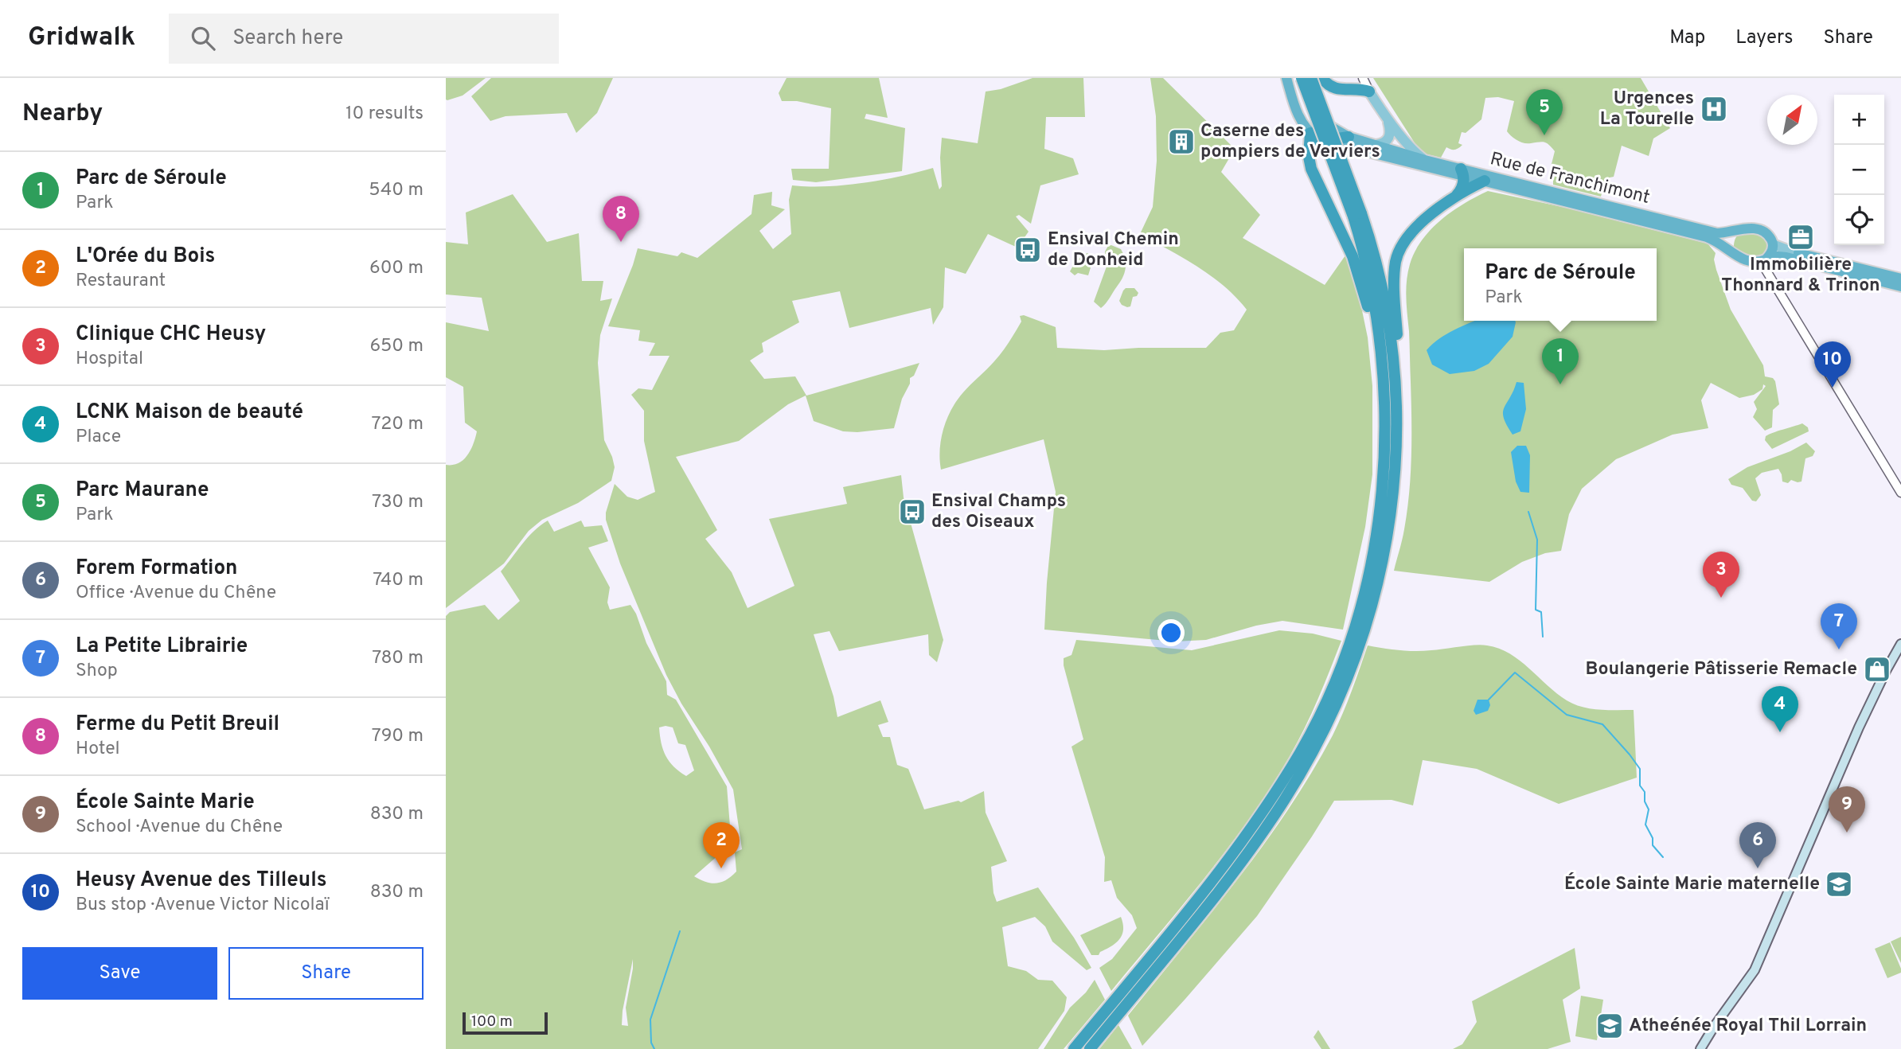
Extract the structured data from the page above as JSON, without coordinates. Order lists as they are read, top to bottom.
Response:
{
  "streets": {
    "highway": ["Rue de Franchimont"]
  },
  "places": {
    "hospital": ["Urgences La Tourelle"],
    "building": ["Caserne des pompiers de Verviers"],
    "office": ["Immobilière Thonnard & Trinon"],
    "bus stop": ["Ensival Chemin de Donheid", "Ensival Champs des Oiseaux"],
    "shop": ["Boulangerie Pâtisserie Remacle"],
    "school or university": ["École Sainte Marie maternelle", "Atheénée Royal Thil Lorrain"]
  },
  "scale_bar": "100 m",
  "north": "top right",
  "page": {
    "header": "Gridwalk",
    "search": "Search here",
    "nav": ["Map", "Layers", "Share"],
    "heading": ["Nearby", "10 results"],
    "pins": [
      "5",
      "8",
      "1",
      "10",
      "3",
      "7",
      "4",
      "9",
      "2",
      "6"
    ],
    "map_buttons": ["+", "−"],
    "list": [
      {
        "mark": "1",
        "name": "Parc de Séroule",
        "note": "Park",
        "value": "540 m"
      },
      {
        "mark": "2",
        "name": "L'Orée du Bois",
        "note": "Restaurant",
        "value": "600 m"
      },
      {
        "mark": "3",
        "name": "Clinique CHC Heusy",
        "note": "Hospital",
        "value": "650 m"
      },
      {
        "mark": "4",
        "name": "LCNK Maison de beauté",
        "note": "Place",
        "value": "720 m"
      },
      {
        "mark": "5",
        "name": "Parc Maurane",
        "note": "Park",
        "value": "730 m"
      },
      {
        "mark": "6",
        "name": "Forem Formation",
        "note": "Office · Avenue du Chêne",
        "value": "740 m"
      },
      {
        "mark": "7",
        "name": "La Petite Librairie",
        "note": "Shop",
        "value": "780 m"
      },
      {
        "mark": "8",
        "name": "Ferme du Petit Breuil",
        "note": "Hotel",
        "value": "790 m"
      },
      {
        "mark": "9",
        "name": "École Sainte Marie",
        "note": "School · Avenue du Chêne",
        "value": "830 m"
      },
      {
        "mark": "10",
        "name": "Heusy Avenue des Tilleuls",
        "note": "Bus stop · Avenue Victor Nicolaï",
        "value": "830 m"
      }
    ],
    "popup": ["Parc de Séroule", "Park"],
    "buttons": ["Save", "Share"],
    "scale": "100 m"
  }
}
